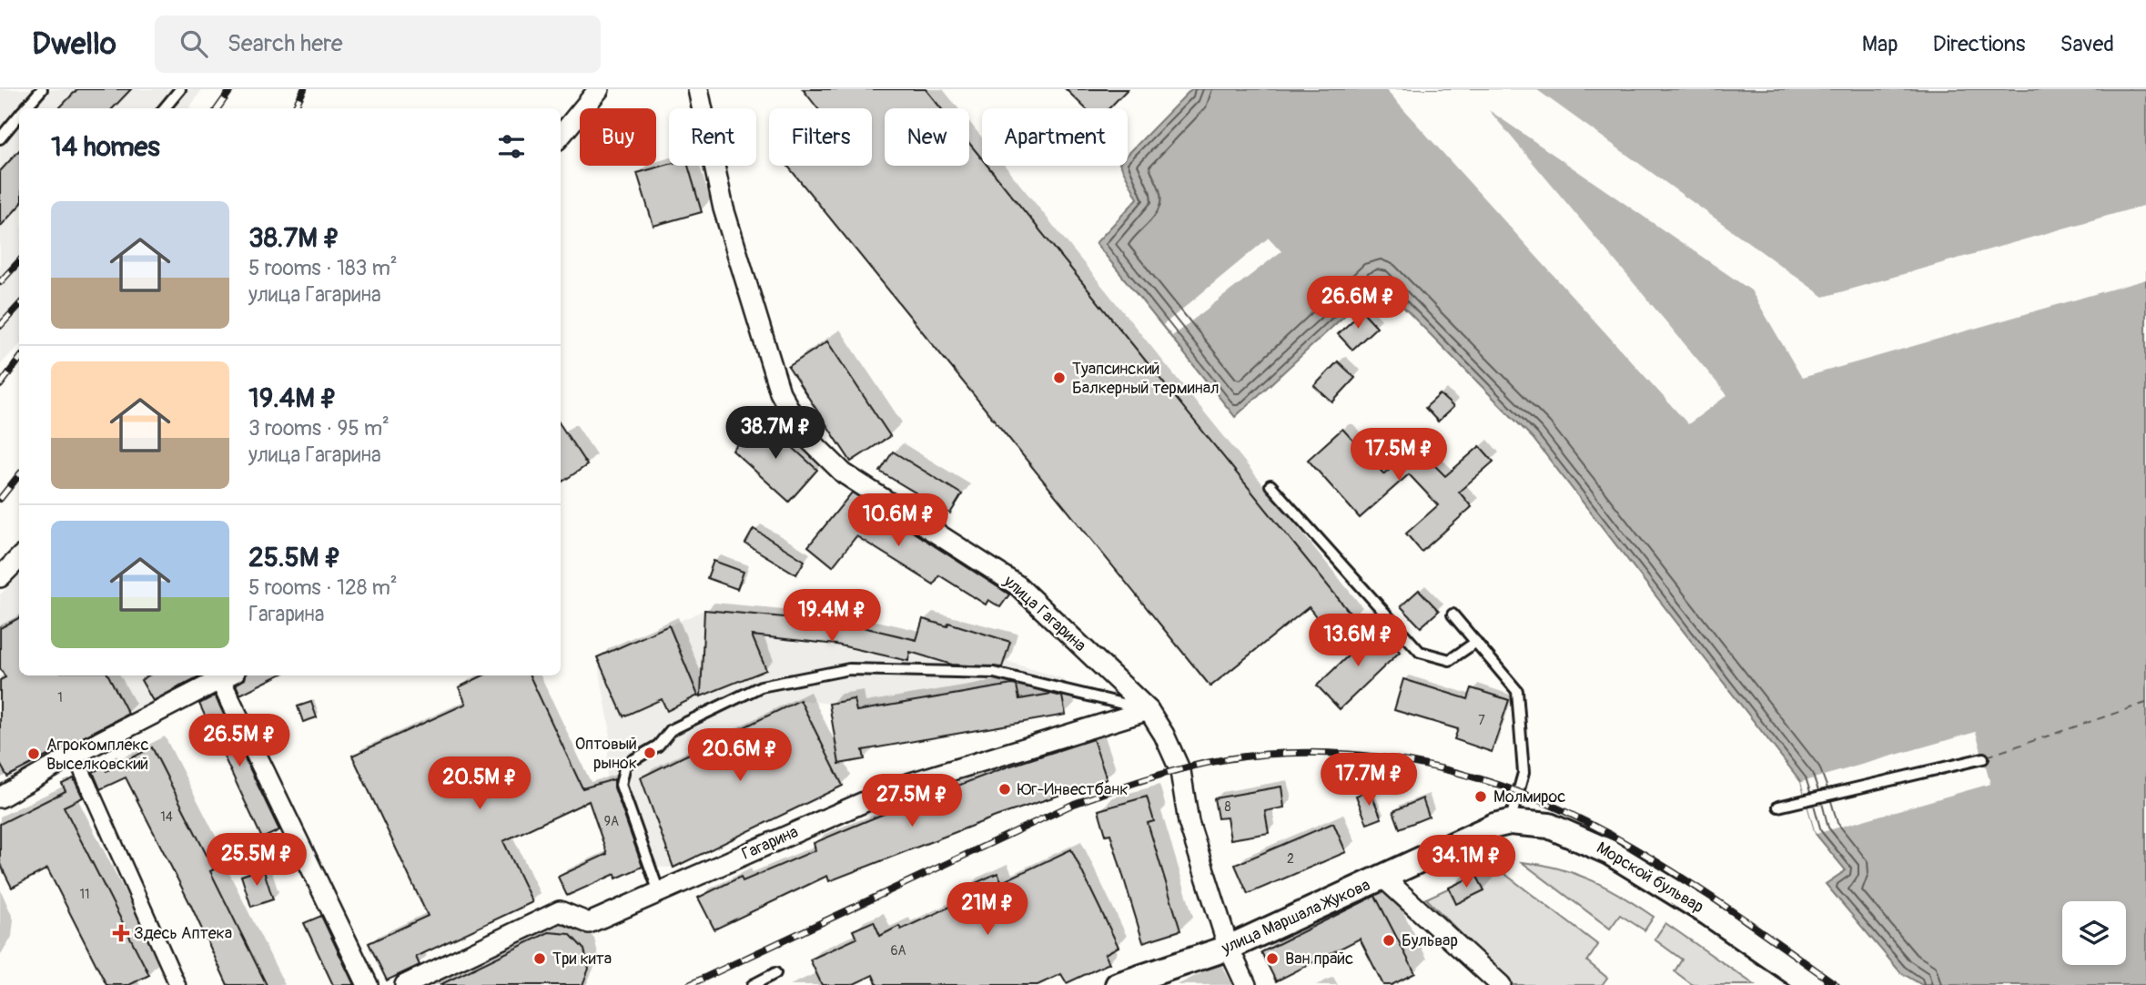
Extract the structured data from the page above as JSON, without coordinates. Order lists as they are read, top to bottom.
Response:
{
  "streets": {
    "street": [
      "улица Гагарина",
      "Гагарина",
      "Морской бульвар",
      "улица Маршала Жукова"
    ]
  },
  "crossings": [
    ["улица Гагарина", "Гагарина"],
    ["улица Гагарина", "улица Маршала Жукова"],
    ["Морской бульвар", "улица Маршала Жукова"]
  ],
  "places": {
    "other": [
      "Туапсинский Балкерный терминал",
      "Оптовый рынок",
      "Агрокомплекс Выселковский",
      "Юг-Инвестбанк",
      "Молмирос",
      "Бульвар",
      "Три кита",
      "Ван прайс"
    ],
    "health": ["Здесь Аптека"]
  },
  "house_numbers": [
    "1",
    "7",
    "8",
    "14",
    "9А",
    "2",
    "11",
    "6А"
  ],
  "page": {
    "header": "Dwello",
    "search": "Search here",
    "nav": ["Map", "Directions", "Saved"],
    "chip": [
      "Buy",
      "Rent",
      "Filters",
      "New",
      "Apartment"
    ],
    "heading": "14 homes",
    "list": [
      {
        "name": "38.7M ₽",
        "note": "5 rooms · 183 m² · улица Гагарина"
      },
      {
        "name": "19.4M ₽",
        "note": "3 rooms · 95 m² · улица Гагарина"
      },
      {
        "name": "25.5M ₽",
        "note": "5 rooms · 128 m² · Гагарина"
      }
    ],
    "price": [
      "26.6M ₽",
      "38.7M ₽",
      "17.5M ₽",
      "10.6M ₽",
      "19.4M ₽",
      "13.6M ₽",
      "26.5M ₽",
      "20.6M ₽",
      "17.7M ₽",
      "20.5M ₽",
      "27.5M ₽",
      "25.5M ₽",
      "34.1M ₽",
      "21M ₽"
    ]
  }
}
